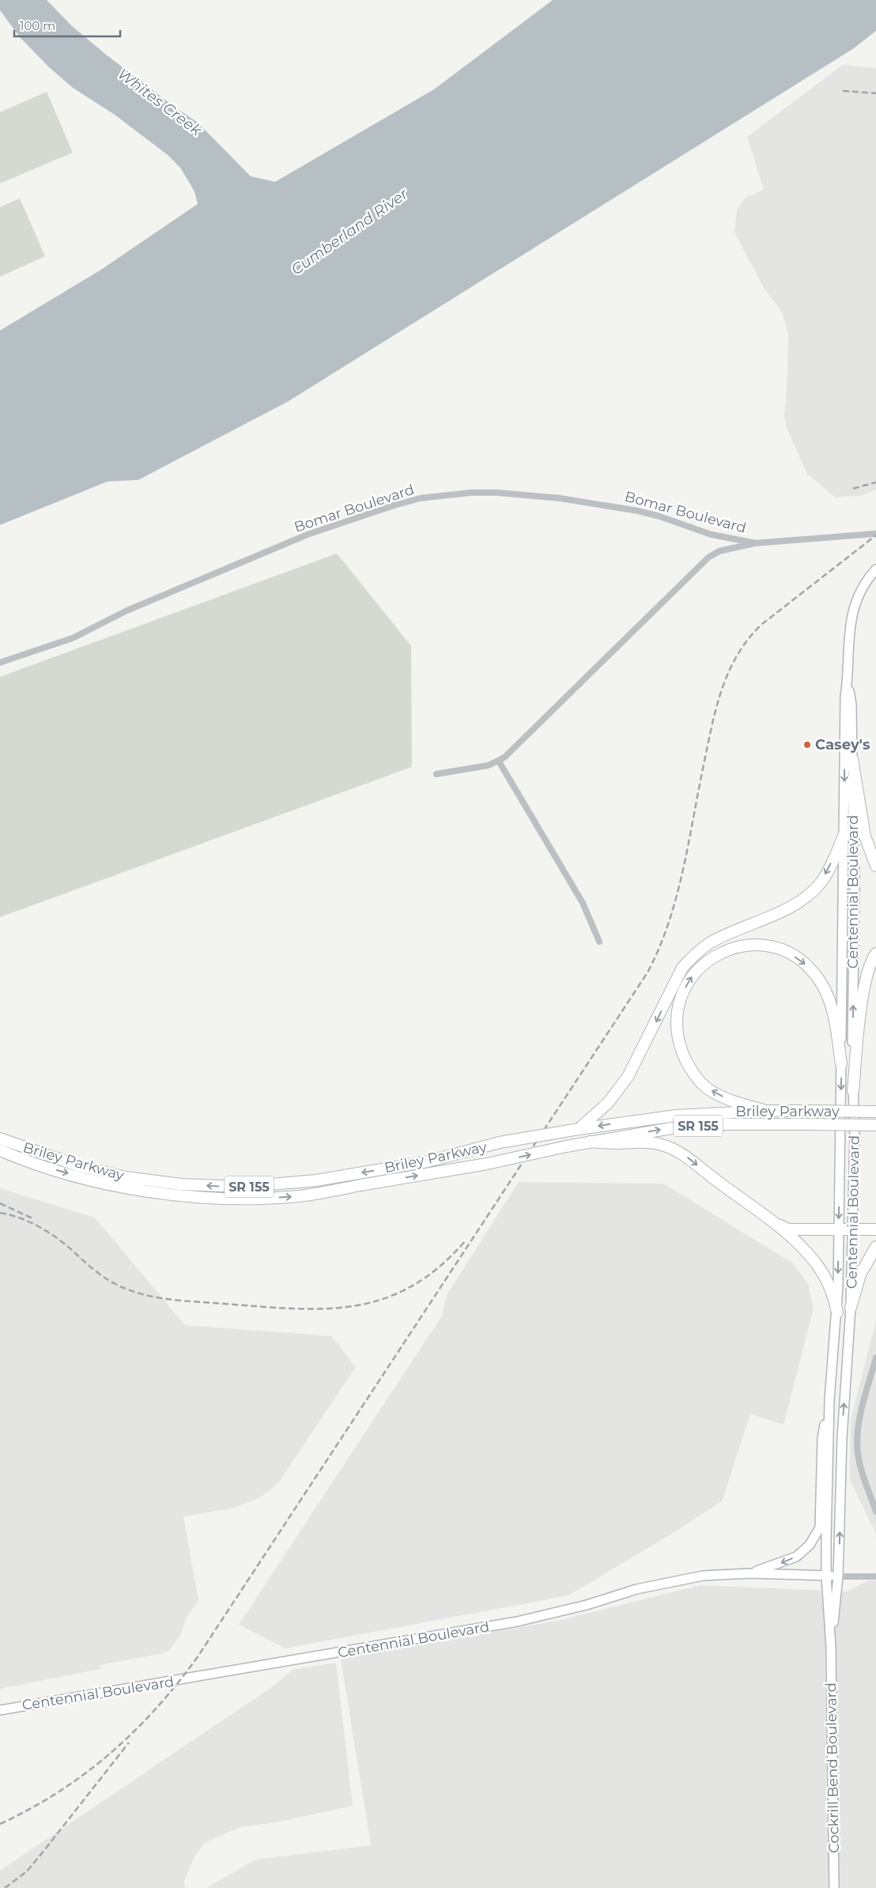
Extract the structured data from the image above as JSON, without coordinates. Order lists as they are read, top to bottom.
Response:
{
  "streets": {
    "highway": ["Briley Parkway", "SR 155"],
    "main road": ["Centennial Boulevard", "Cockrill Bend Boulevard"],
    "street": ["Bomar Boulevard"]
  },
  "crossings": [
    ["Centennial Boulevard", "Cockrill Bend Boulevard"]
  ],
  "water": ["Whites Creek", "Cumberland River"],
  "places": ["Casey's"],
  "scale_bar": "100 m"
}
